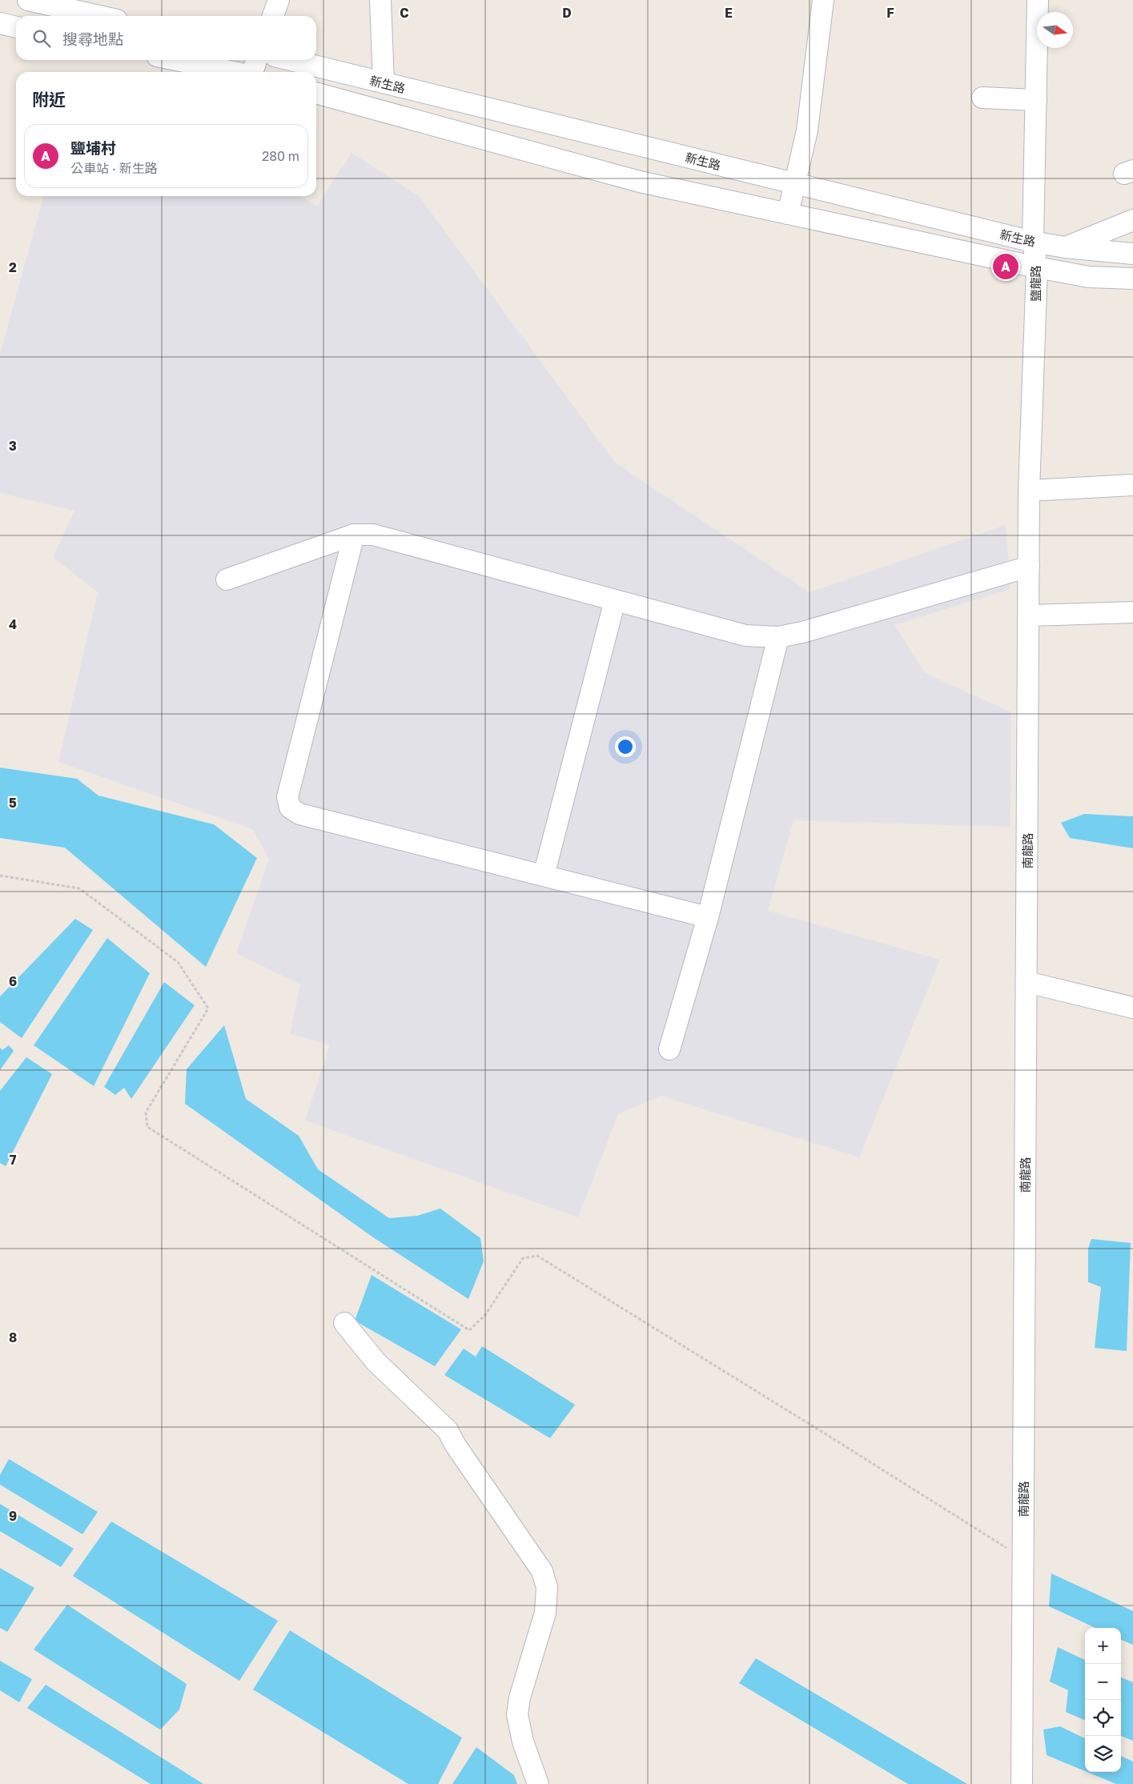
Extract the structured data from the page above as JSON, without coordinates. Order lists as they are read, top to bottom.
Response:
{
  "streets": {
    "street": ["新生路", "鹽龍路", "南龍路"]
  },
  "crossings": [
    ["新生路", "鹽龍路"],
    ["鹽龍路", "南龍路"]
  ],
  "north": "right",
  "page": {
    "search": "搜尋地點",
    "heading": "附近",
    "list": [
      {
        "mark": "A",
        "name": "鹽埔村",
        "note": "公車站 · 新生路",
        "value": "280 m"
      }
    ],
    "pins": "A",
    "map_buttons": ["+", "−"]
  },
  "grid": {
    "columns": [
      "C",
      "D",
      "E",
      "F"
    ],
    "rows": [
      "2",
      "3",
      "4",
      "5",
      "6",
      "7",
      "8",
      "9"
    ]
  }
}
